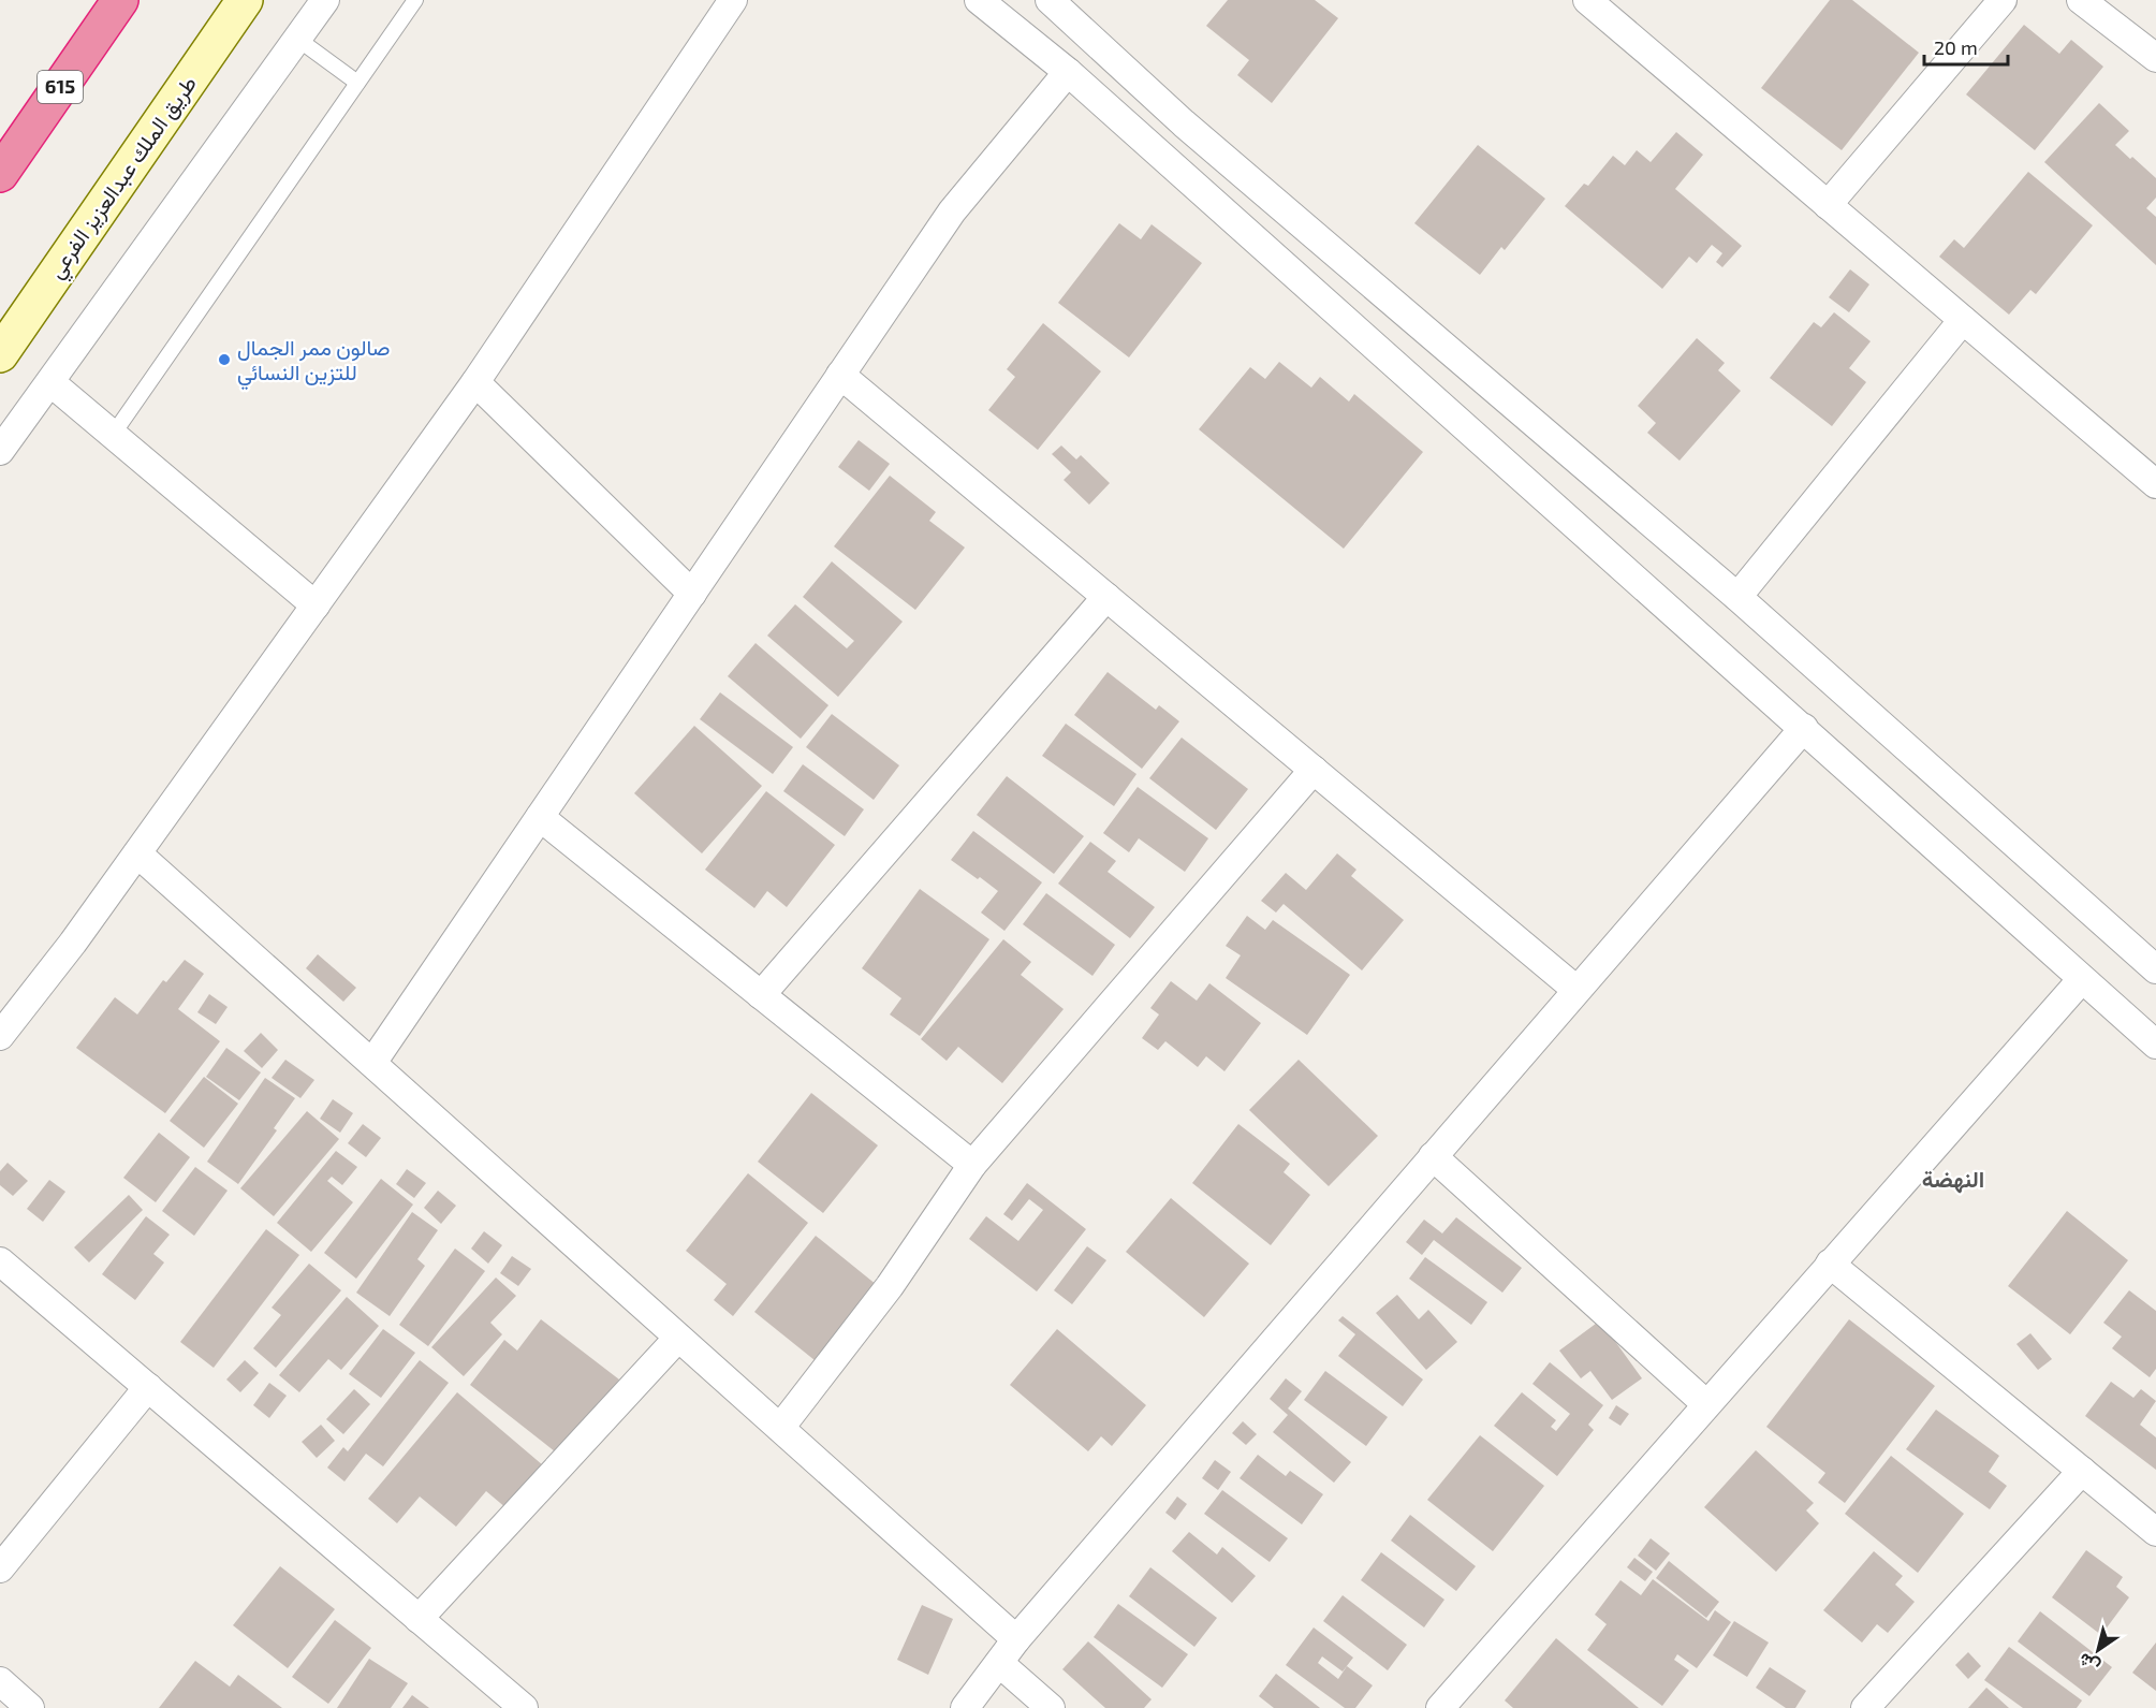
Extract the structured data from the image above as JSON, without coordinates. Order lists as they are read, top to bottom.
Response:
{
  "streets": {
    "highway": ["615"],
    "main road": ["طريق الملك عبدالعزيز الفرعي"]
  },
  "districts": ["النهضة"],
  "places": ["صالون ممر الجمال للتزين النسائي"],
  "scale_bar": "20 m",
  "north": "bottom left"
}
